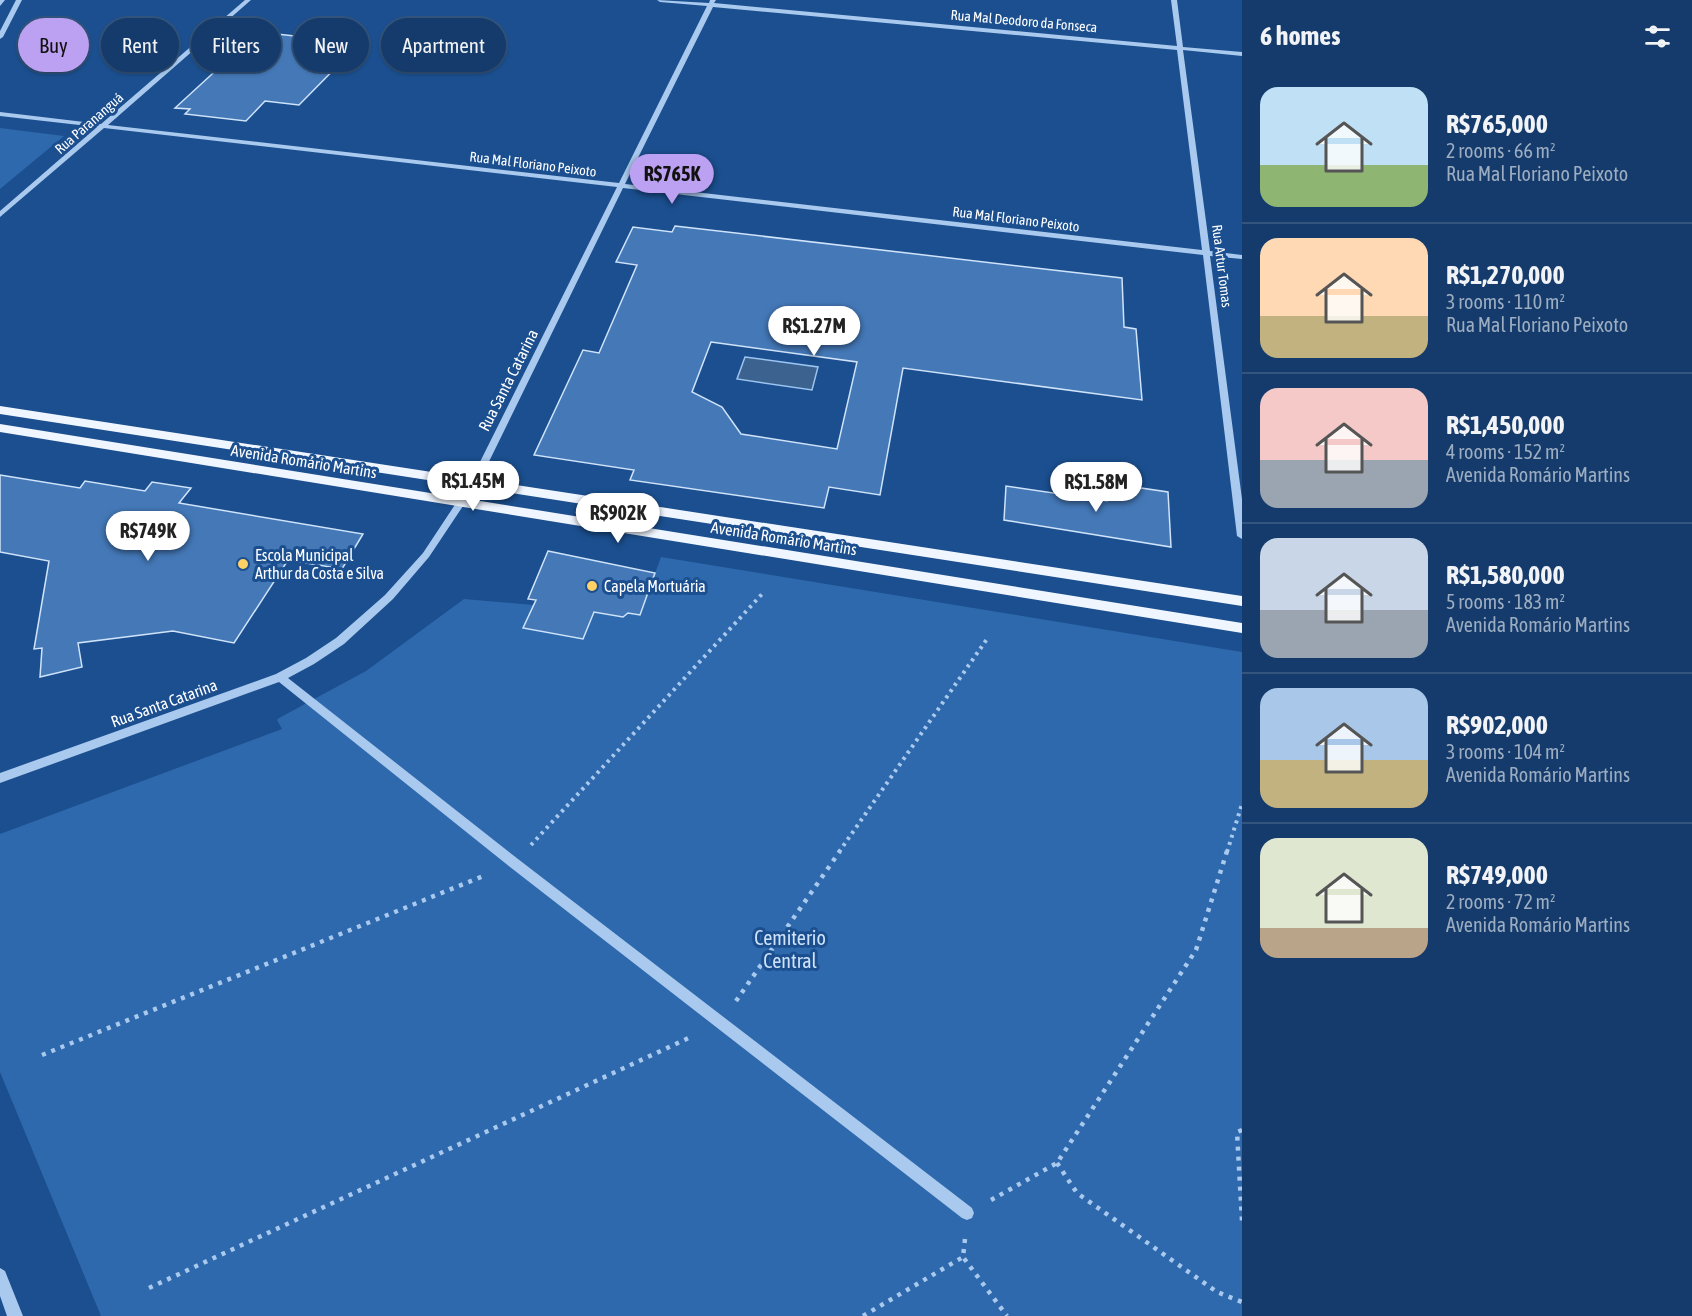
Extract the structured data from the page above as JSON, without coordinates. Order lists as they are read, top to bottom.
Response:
{
  "streets": {
    "main road": ["Avenida Romário Martins"],
    "street": [
      "Rua Mal Deodoro da Fonseca",
      "Rua Parananguá",
      "Rua Mal Floriano Peixoto",
      "Rua Artur Tomas",
      "Rua Santa Catarina"
    ]
  },
  "crossings": [
    ["Rua Mal Deodoro da Fonseca", "Rua Artur Tomas"],
    ["Rua Mal Deodoro da Fonseca", "Rua Santa Catarina"],
    ["Rua Parananguá", "Rua Mal Floriano Peixoto"],
    ["Rua Mal Floriano Peixoto", "Rua Artur Tomas"],
    ["Rua Mal Floriano Peixoto", "Rua Santa Catarina"],
    ["Rua Santa Catarina", "Avenida Romário Martins"]
  ],
  "parks": ["Cemiterio Central"],
  "places": ["Escola Municipal Arthur da Costa e Silva", "Capela Mortuária"],
  "page": {
    "heading": "6 homes",
    "chip": [
      "Buy",
      "Rent",
      "Filters",
      "New",
      "Apartment"
    ],
    "list": [
      {
        "name": "R$765,000",
        "note": "2 rooms · 66 m² · Rua Mal Floriano Peixoto"
      },
      {
        "name": "R$1,270,000",
        "note": "3 rooms · 110 m² · Rua Mal Floriano Peixoto"
      },
      {
        "name": "R$1,450,000",
        "note": "4 rooms · 152 m² · Avenida Romário Martins"
      },
      {
        "name": "R$1,580,000",
        "note": "5 rooms · 183 m² · Avenida Romário Martins"
      },
      {
        "name": "R$902,000",
        "note": "3 rooms · 104 m² · Avenida Romário Martins"
      },
      {
        "name": "R$749,000",
        "note": "2 rooms · 72 m² · Avenida Romário Martins"
      }
    ],
    "price": [
      "R$765K",
      "R$1.27M",
      "R$1.45M",
      "R$1.58M",
      "R$902K",
      "R$749K"
    ]
  }
}
